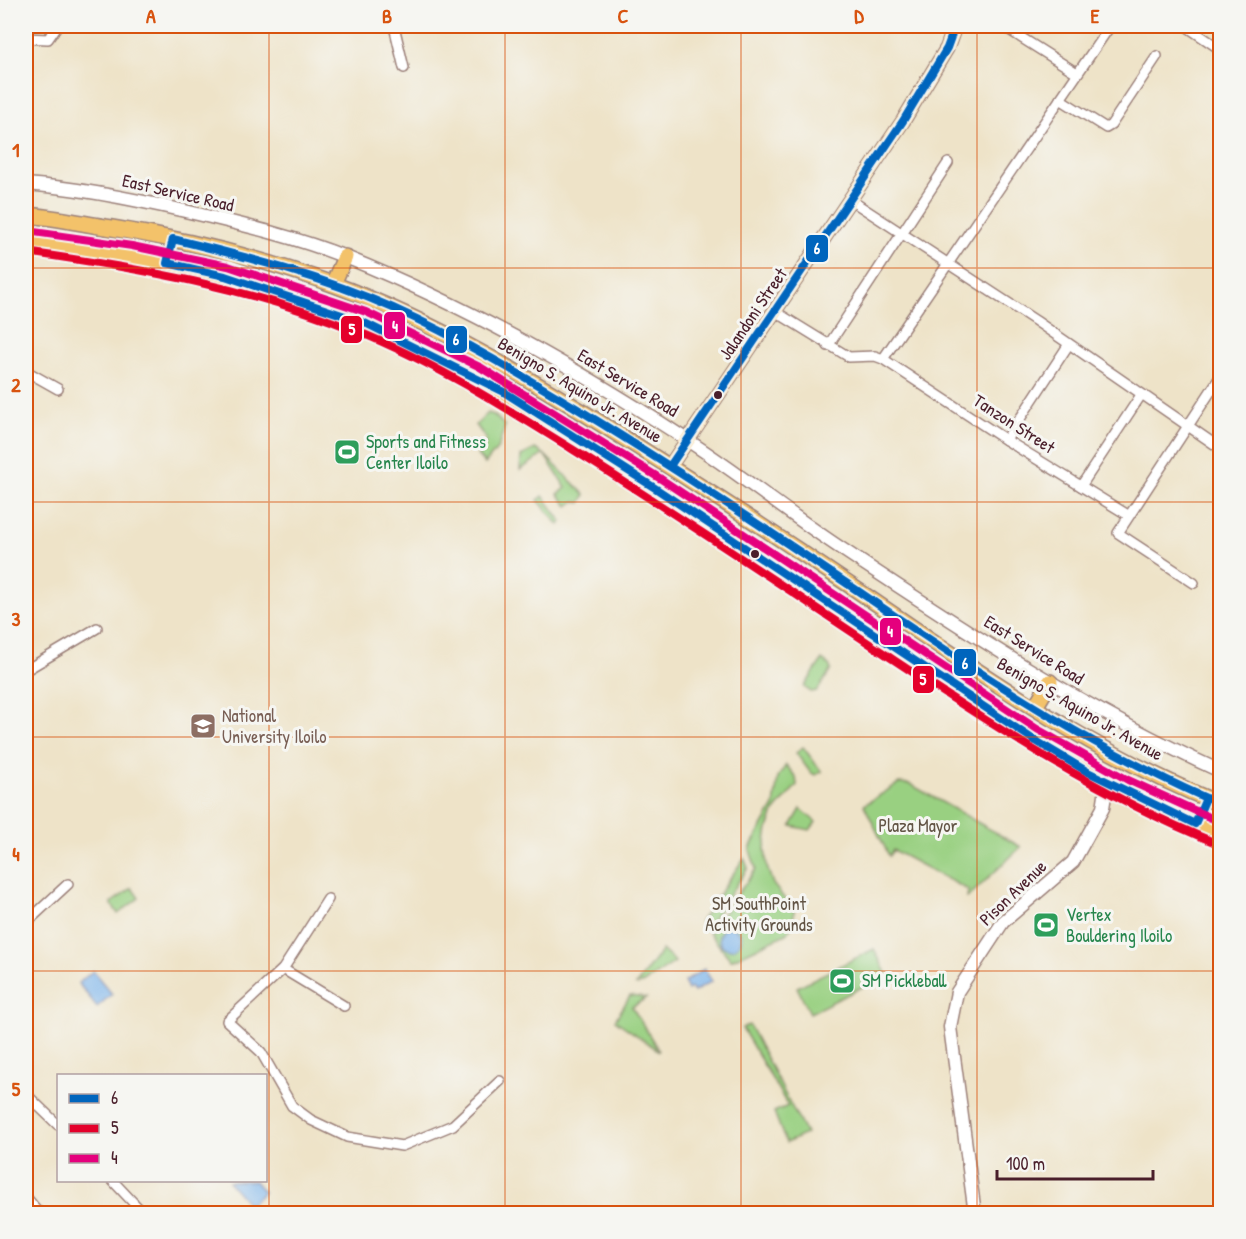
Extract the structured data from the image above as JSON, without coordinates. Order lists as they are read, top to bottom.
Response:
{
  "streets": {
    "highway": ["Benigno S. Aquino Jr. Avenue"],
    "main road": ["Jalandoni Street"],
    "street": ["East Service Road", "Tanzon Street", "Pison Avenue"]
  },
  "crossings": [
    ["East Service Road", "Jalandoni Street"],
    ["Jalandoni Street", "Benigno S. Aquino Jr. Avenue"]
  ],
  "parks": ["Plaza Mayor", "SM SouthPoint Activity Grounds"],
  "places": {
    "sports": ["Sports and Fitness Center Iloilo", "Vertex Bouldering Iloilo", "SM Pickleball"],
    "school or university": ["National University Iloilo"]
  },
  "lines": ["transit line 6", "transit line 4", "transit line 5"],
  "legend": ["6", "5", "4"],
  "scale_bar": "100 m",
  "grid": {
    "columns": [
      "A",
      "B",
      "C",
      "D",
      "E"
    ],
    "rows": [
      "1",
      "2",
      "3",
      "4",
      "5"
    ]
  }
}
